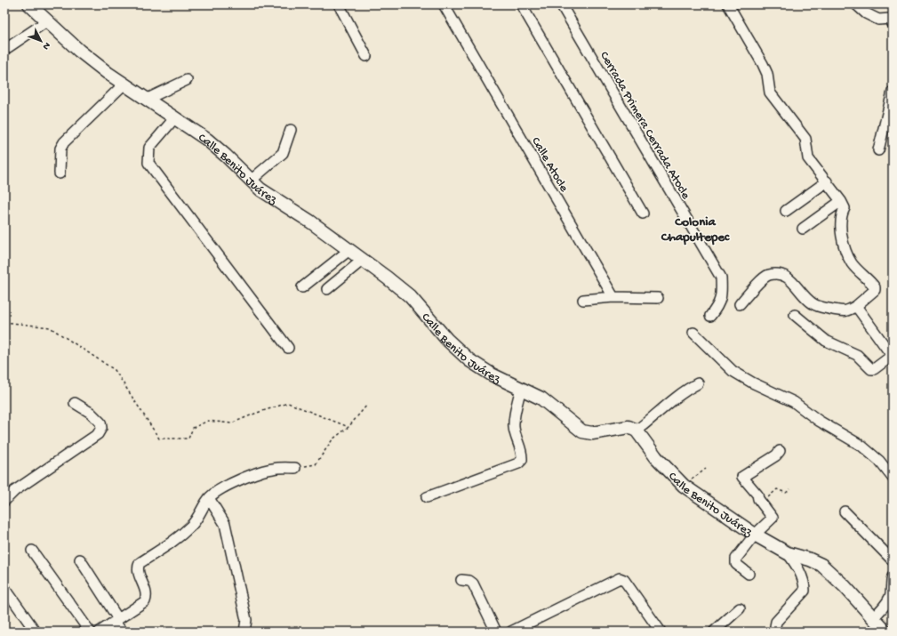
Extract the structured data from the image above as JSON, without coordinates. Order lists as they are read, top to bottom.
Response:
{
  "streets": {
    "street": ["Cerrada Primera Cerrada Atocle", "Calle Atocle", "Calle Benito Juárez"]
  },
  "districts": ["Colonia Chapultepec"],
  "north": "bottom right"
}
